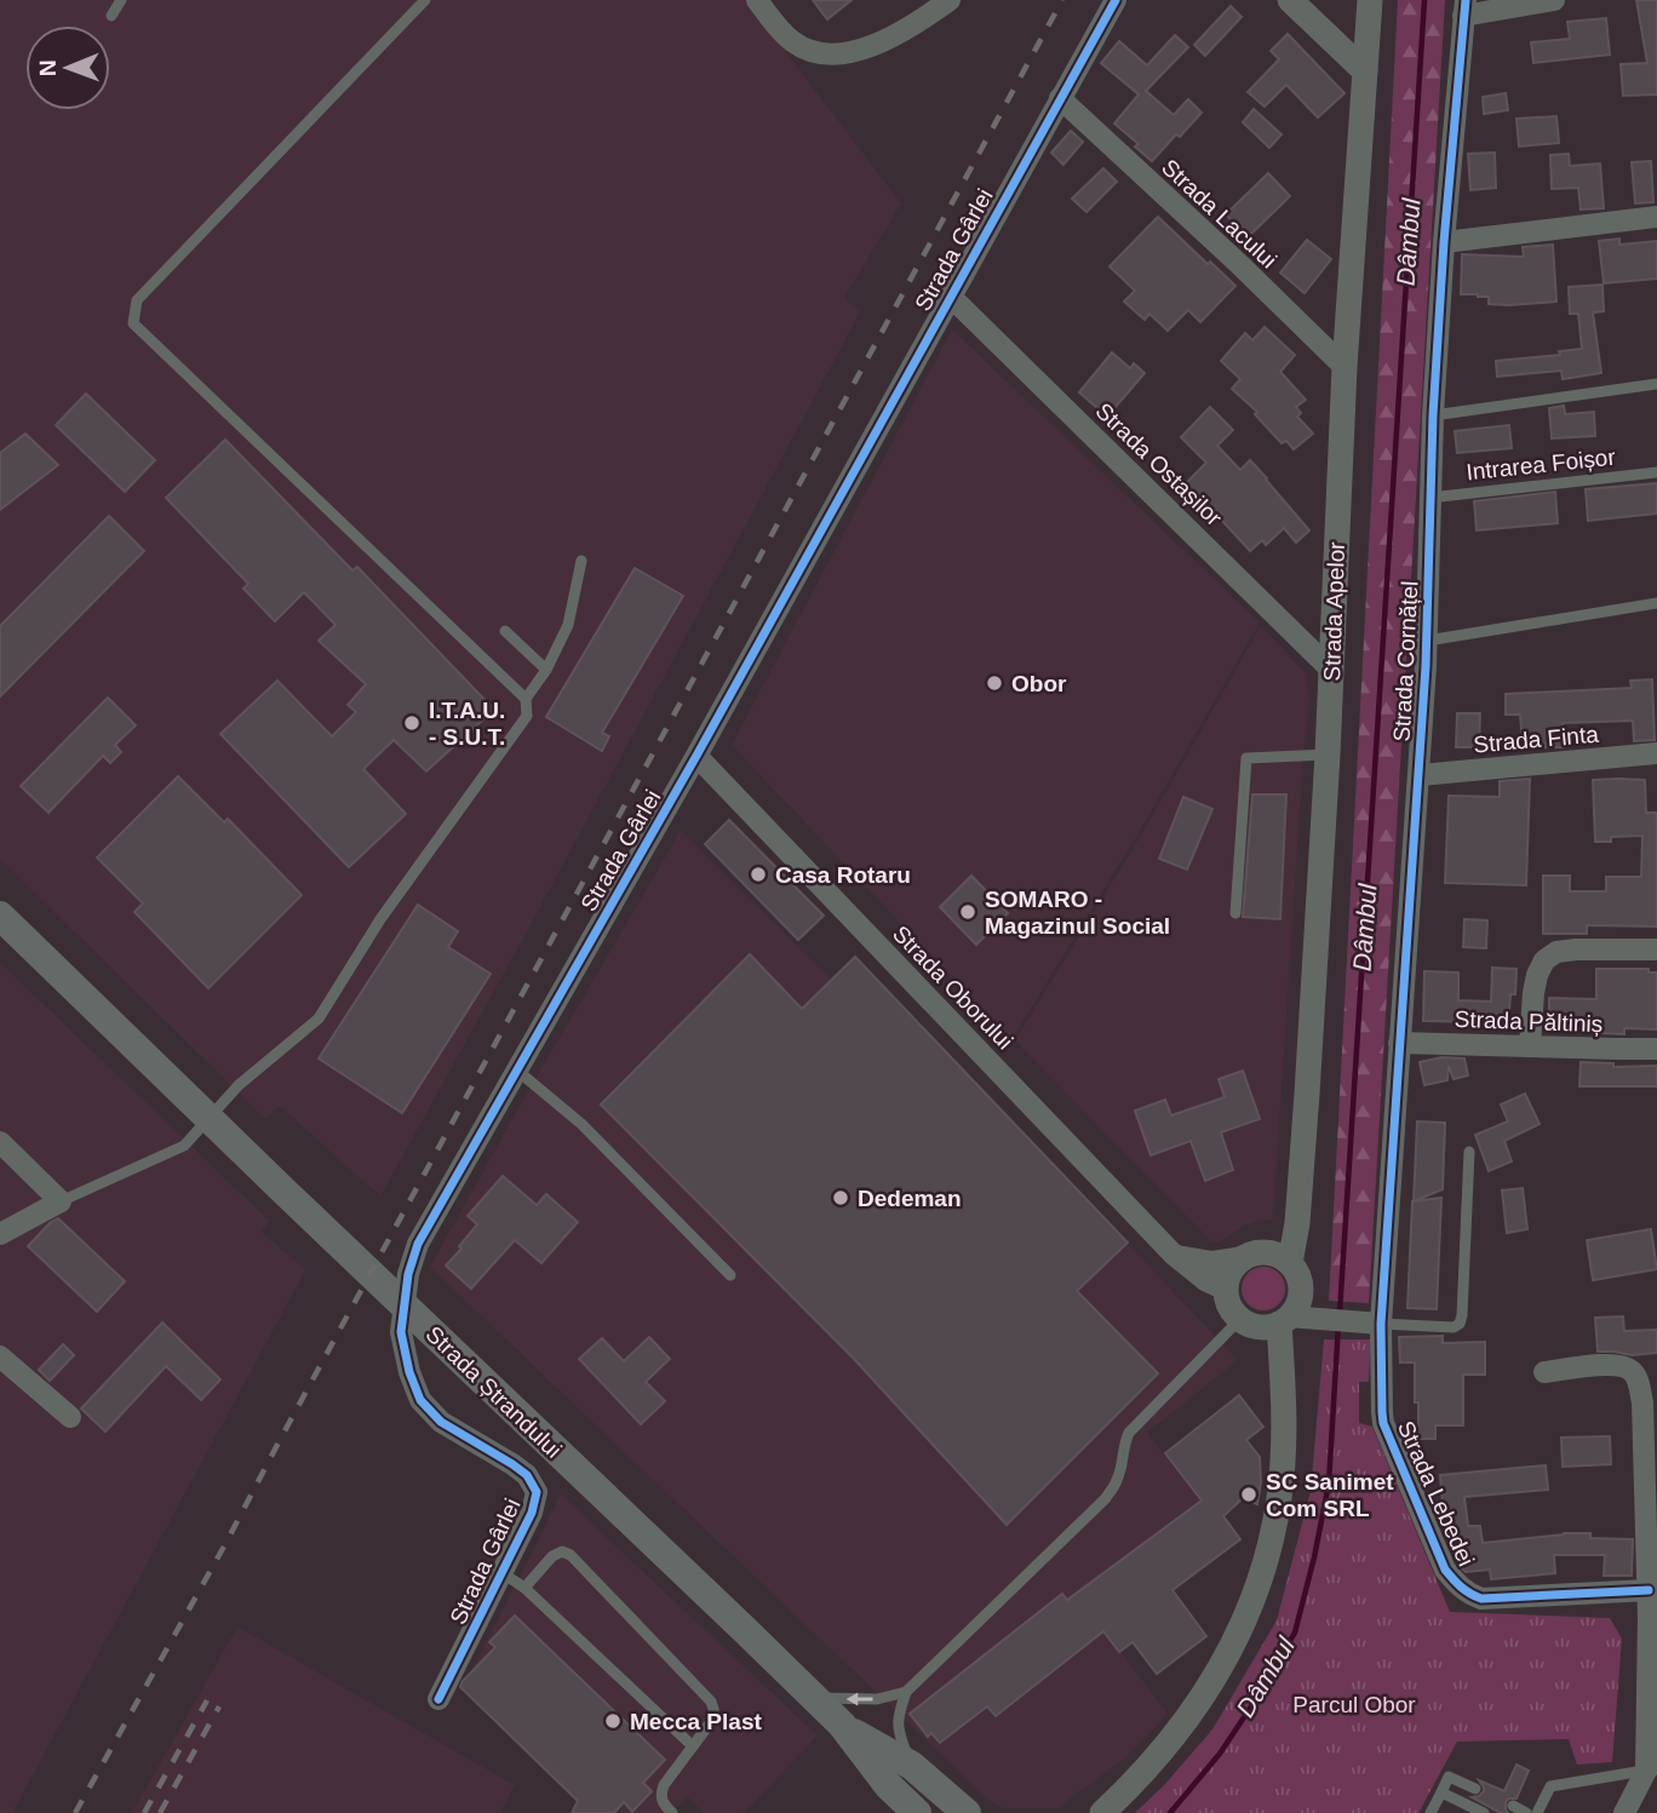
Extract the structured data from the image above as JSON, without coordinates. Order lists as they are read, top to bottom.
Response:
{
  "streets": {
    "main road": ["Strada Ștrandului"],
    "street": [
      "Strada Lacului",
      "Strada Gârlei",
      "Strada Ostașilor",
      "Strada Apelor",
      "Strada Cornățel",
      "Strada Finta",
      "Strada Oborului",
      "Strada Păltiniș",
      "Strada Lebedei"
    ],
    "lane": ["Intrarea Foișor"]
  },
  "crossings": [
    ["Strada Lacului", "Strada Gârlei"],
    ["Strada Lacului", "Strada Apelor"],
    ["Strada Gârlei", "Strada Ostașilor"],
    ["Strada Gârlei", "Strada Oborului"],
    ["Strada Ostașilor", "Strada Apelor"],
    ["Intrarea Foișor", "Strada Cornățel"],
    ["Strada Apelor", "Strada Oborului"],
    ["Strada Cornățel", "Strada Finta"],
    ["Strada Cornățel", "Strada Păltiniș"],
    ["Strada Cornățel", "Strada Lebedei"]
  ],
  "water": ["Dâmbul"],
  "parks": ["Parcul Obor"],
  "places": [
    "Obor",
    "I.T.A.U. - S.U.T.",
    "Casa Rotaru",
    "SOMARO - Magazinul Social",
    "Dedeman",
    "SC Sanimet Com SRL",
    "Mecca Plast"
  ],
  "north": "left"
}
